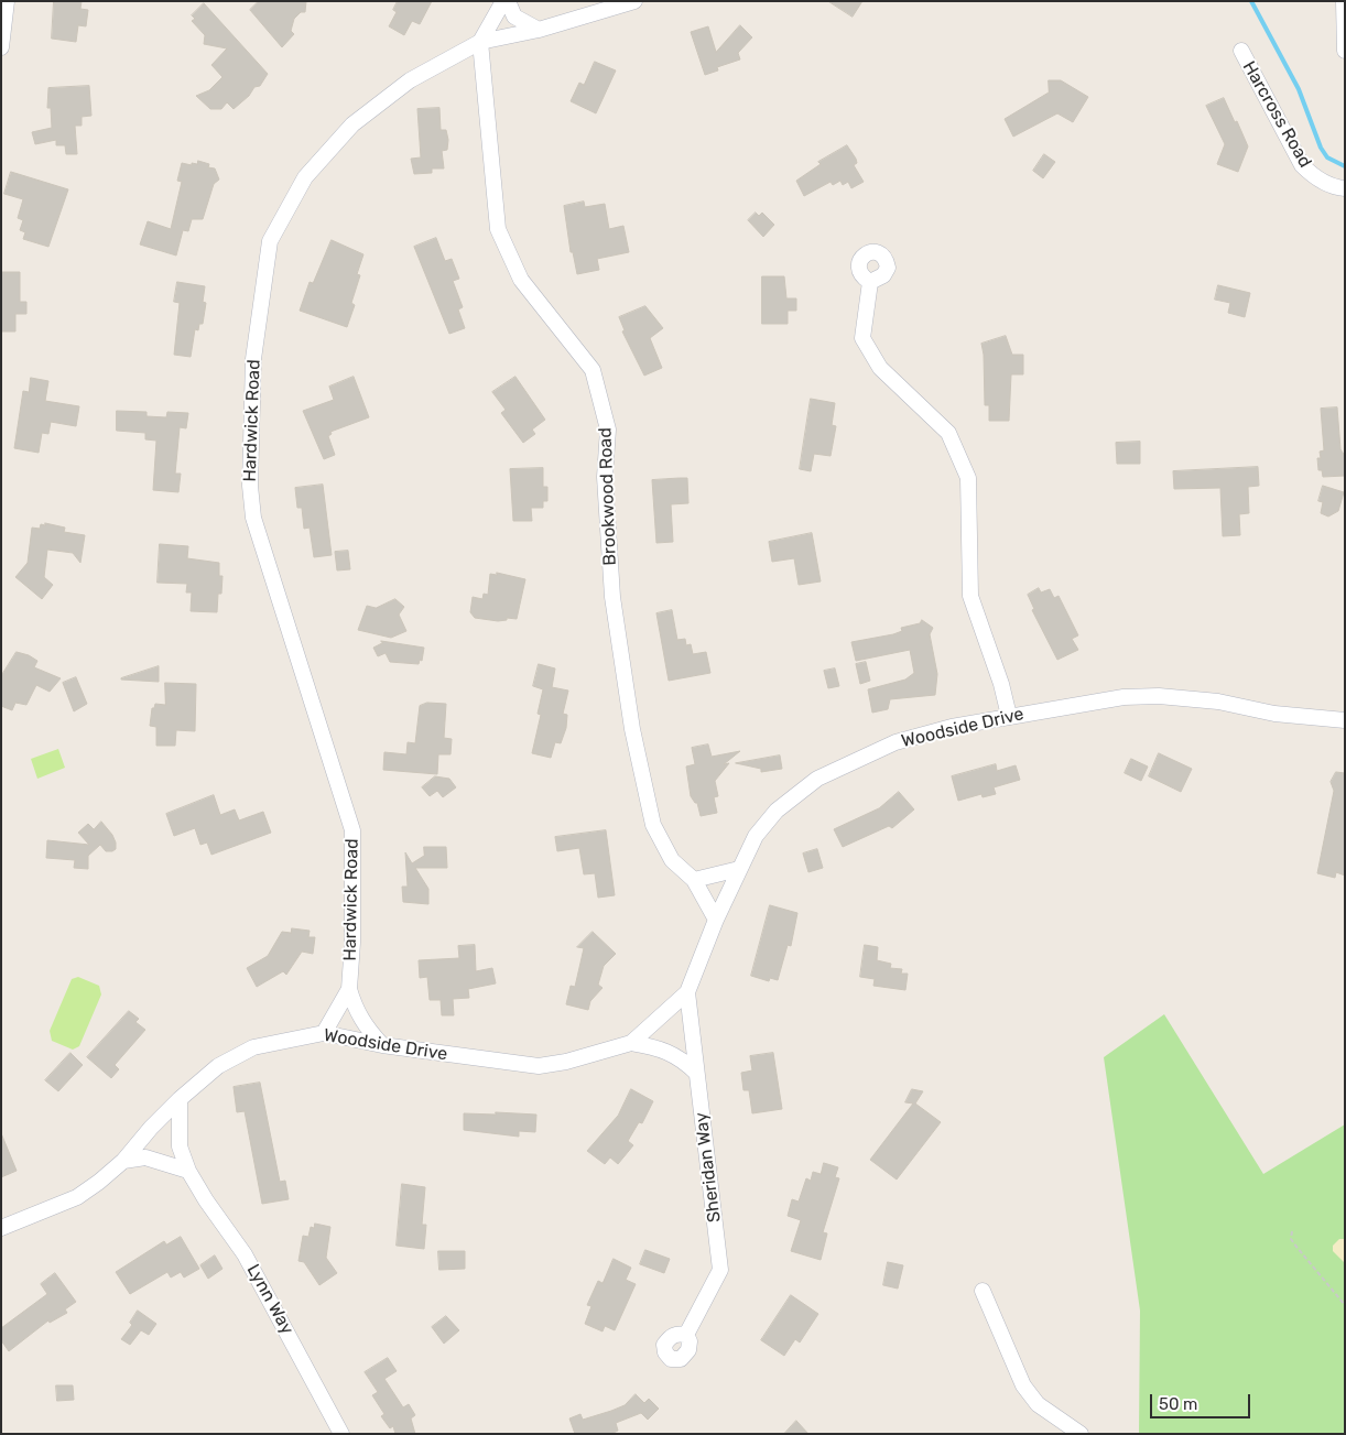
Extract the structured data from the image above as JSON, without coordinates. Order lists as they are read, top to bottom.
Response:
{
  "streets": {
    "street": [
      "Harcross Road",
      "Hardwick Road",
      "Brookwood Road",
      "Woodside Drive",
      "Sheridan Way",
      "Lynn Way"
    ]
  },
  "crossings": [
    ["Hardwick Road", "Brookwood Road"],
    ["Hardwick Road", "Woodside Drive"],
    ["Brookwood Road", "Woodside Drive"],
    ["Woodside Drive", "Sheridan Way"],
    ["Woodside Drive", "Lynn Way"]
  ],
  "scale_bar": "50 m"
}
